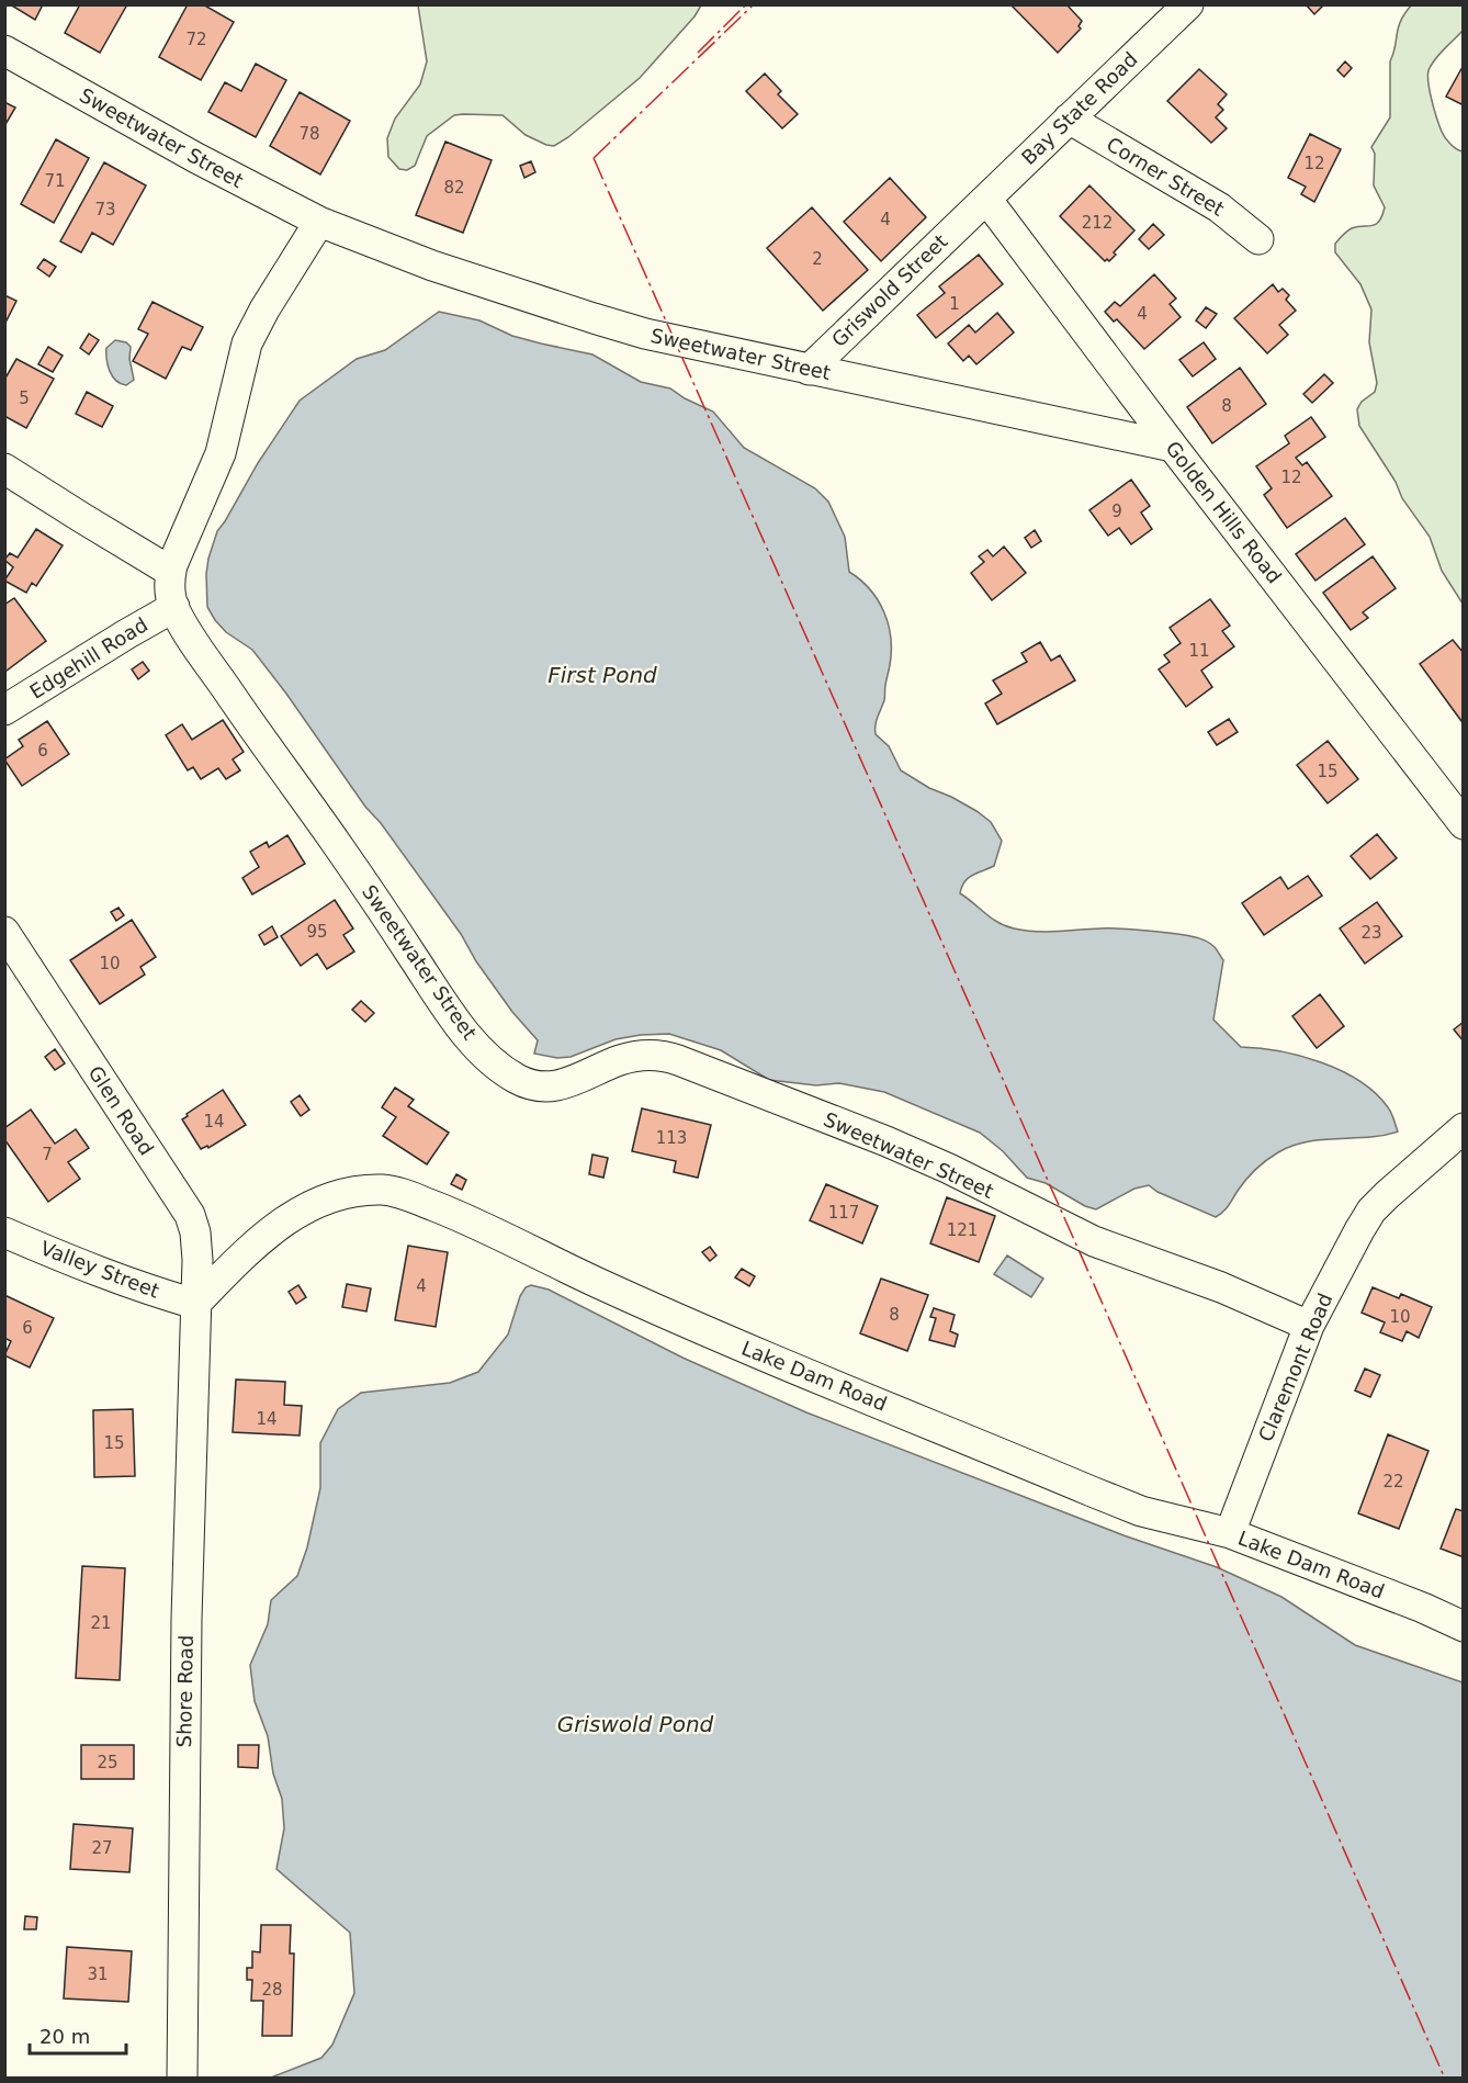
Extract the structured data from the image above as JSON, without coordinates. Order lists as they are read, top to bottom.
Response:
{
  "streets": {
    "street": [
      "Bay State Road",
      "Sweetwater Street",
      "Corner Street",
      "Griswold Street",
      "Golden Hills Road",
      "Edgehill Road",
      "Glen Road",
      "Valley Street",
      "Claremont Road",
      "Lake Dam Road",
      "Shore Road"
    ]
  },
  "crossings": [
    ["Bay State Road", "Corner Street"],
    ["Bay State Road", "Griswold Street"],
    ["Bay State Road", "Golden Hills Road"],
    ["Sweetwater Street", "Griswold Street"],
    ["Sweetwater Street", "Golden Hills Road"],
    ["Sweetwater Street", "Edgehill Road"],
    ["Sweetwater Street", "Claremont Road"],
    ["Griswold Street", "Golden Hills Road"],
    ["Glen Road", "Valley Street"],
    ["Glen Road", "Lake Dam Road"],
    ["Glen Road", "Shore Road"],
    ["Valley Street", "Lake Dam Road"],
    ["Valley Street", "Shore Road"],
    ["Claremont Road", "Lake Dam Road"],
    ["Lake Dam Road", "Shore Road"]
  ],
  "water": ["First Pond", "Griswold Pond"],
  "house_numbers": [
    "72",
    "78",
    "12",
    "71",
    "82",
    "73",
    "4",
    "212",
    "2",
    "1",
    "4",
    "5",
    "8",
    "12",
    "9",
    "11",
    "6",
    "15",
    "95",
    "23",
    "10",
    "14",
    "113",
    "7",
    "117",
    "121",
    "4",
    "8",
    "10",
    "6",
    "14",
    "15",
    "22",
    "21",
    "25",
    "27",
    "31",
    "28"
  ],
  "scale_bar": "20 m"
}
